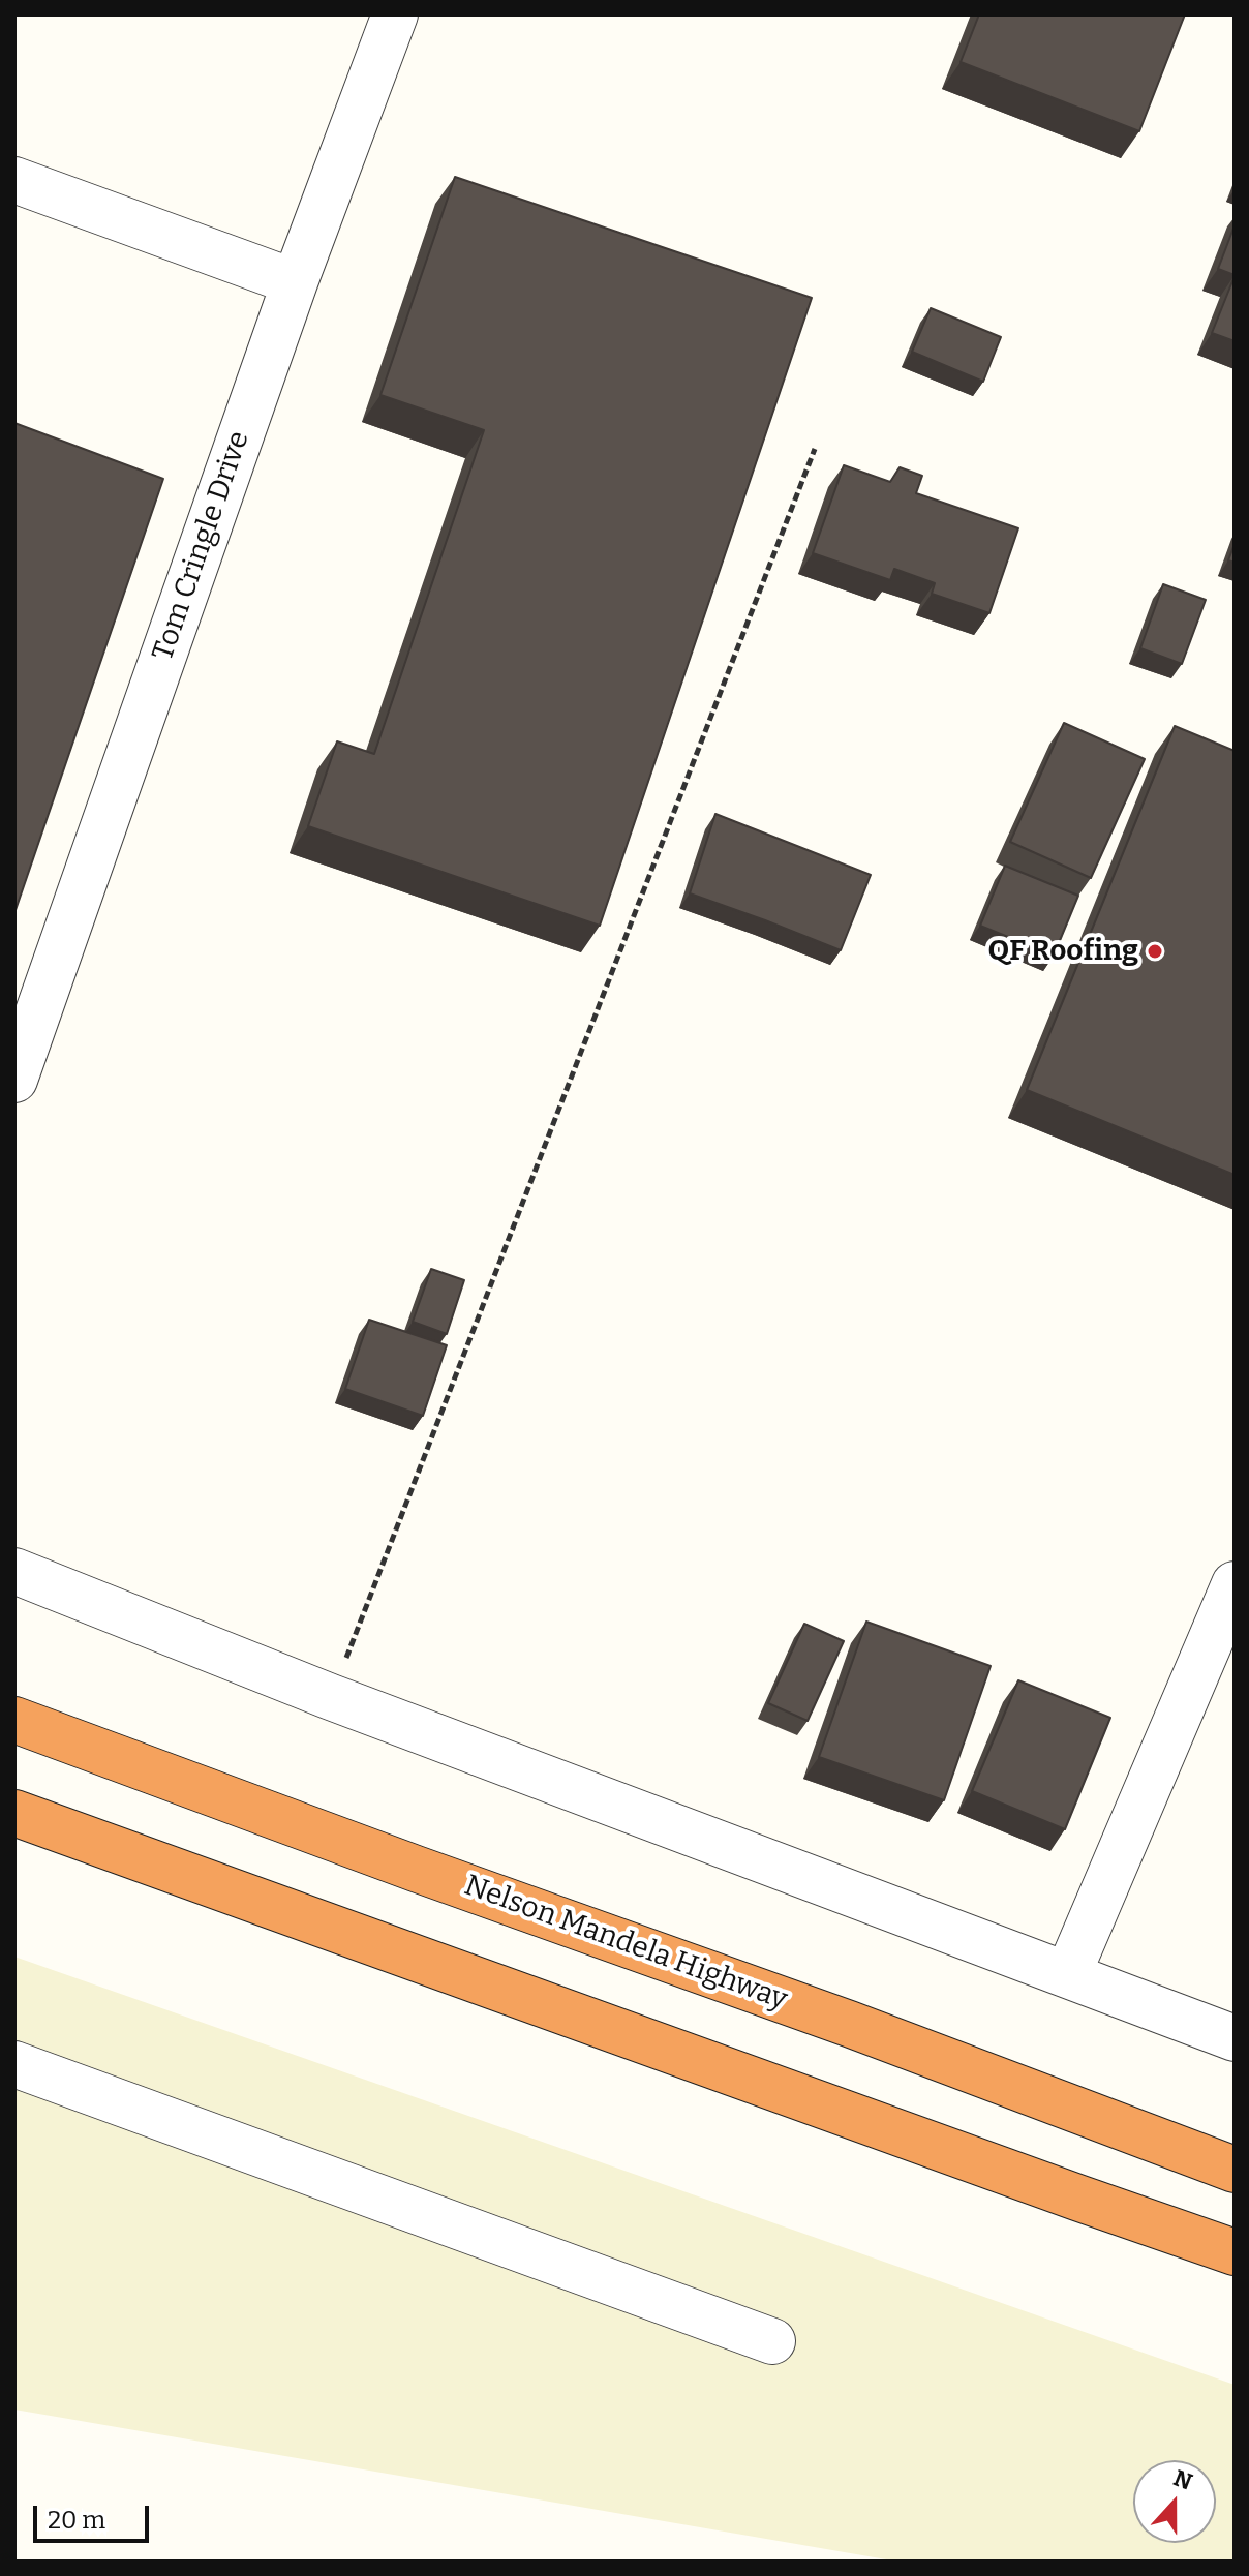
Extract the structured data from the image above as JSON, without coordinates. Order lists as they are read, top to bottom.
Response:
{
  "streets": {
    "highway": ["Nelson Mandela Highway"],
    "street": ["Tom Cringle Drive"]
  },
  "places": ["QF Roofing"],
  "scale_bar": "20 m",
  "north": "top"
}
